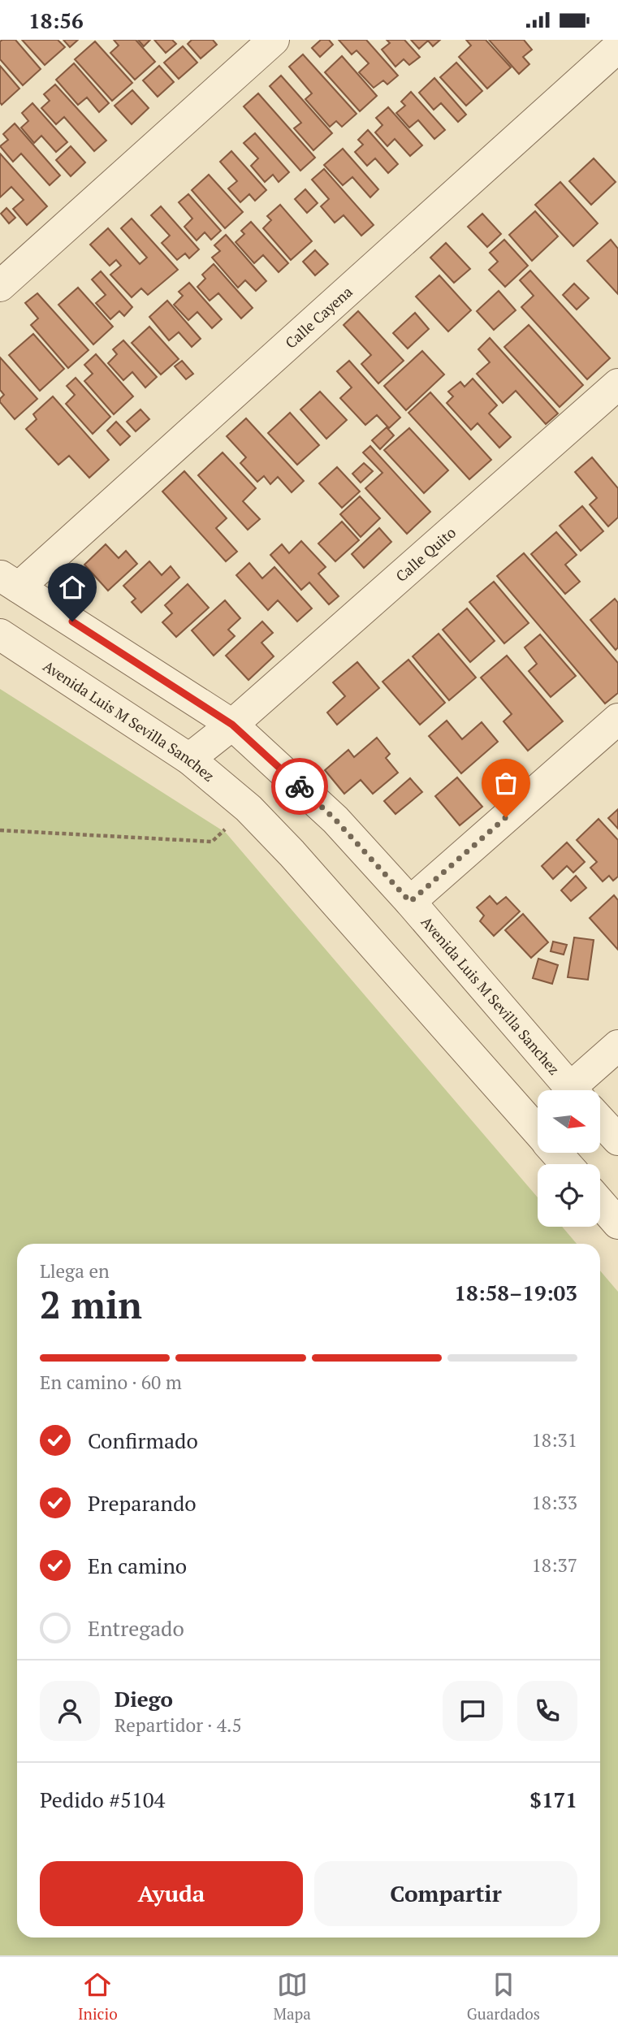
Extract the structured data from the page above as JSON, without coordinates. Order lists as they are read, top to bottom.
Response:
{
  "streets": {
    "street": ["Calle Cayena", "Calle Quito", "Avenida Luis M Sevilla Sanchez"]
  },
  "crossings": [
    ["Calle Cayena", "Avenida Luis M Sevilla Sanchez"],
    ["Calle Quito", "Avenida Luis M Sevilla Sanchez"]
  ],
  "north": "right",
  "page": {
    "status": "18:56",
    "heading": ["2 min", "Llega en", "18:58–19:03"],
    "panel": [
      "Diego",
      "Repartidor · 4.5",
      "Pedido #5104",
      "$171"
    ],
    "bar": "En camino · 60 m",
    "list": [
      ["Confirmado", "18:31"],
      ["Preparando", "18:33"],
      ["En camino", "18:37"],
      "Entregado"
    ],
    "buttons": ["Ayuda", "Compartir"],
    "tabs": ["Inicio", "Mapa", "Guardados"]
  }
}
